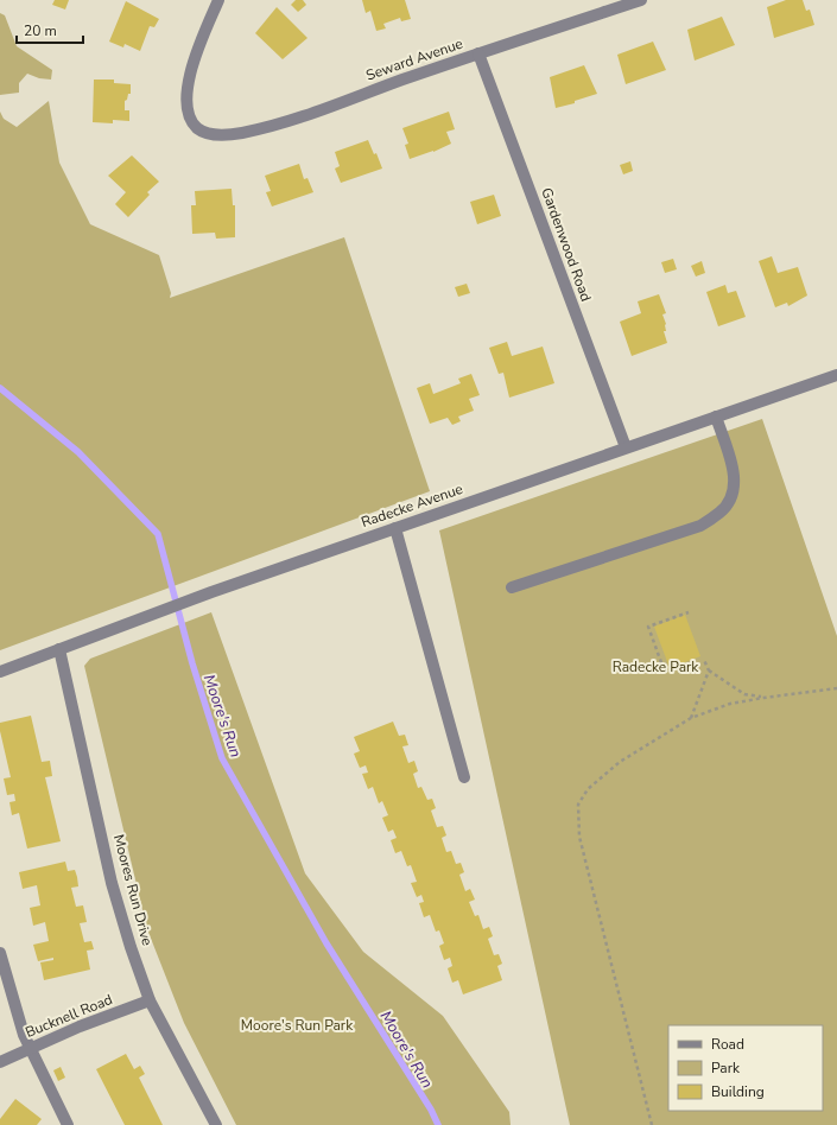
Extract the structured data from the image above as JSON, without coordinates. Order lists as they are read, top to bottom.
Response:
{
  "streets": {
    "street": [
      "Seward Avenue",
      "Gardenwood Road",
      "Radecke Avenue",
      "Moores Run Drive",
      "Bucknell Road"
    ]
  },
  "crossings": [
    ["Seward Avenue", "Gardenwood Road"],
    ["Gardenwood Road", "Radecke Avenue"],
    ["Radecke Avenue", "Moores Run Drive"],
    ["Moores Run Drive", "Bucknell Road"]
  ],
  "water": ["Moore's Run"],
  "parks": ["Radecke Park", "Moore's Run Park"],
  "legend": ["Road", "Park", "Building"],
  "scale_bar": "20 m"
}
